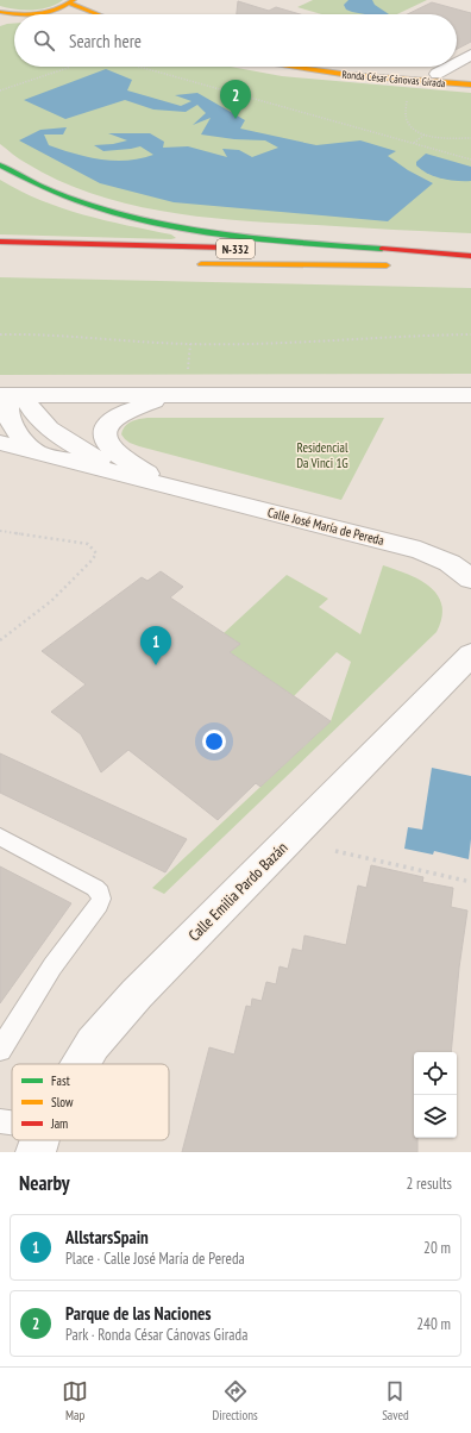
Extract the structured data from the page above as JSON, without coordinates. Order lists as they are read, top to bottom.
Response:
{
  "streets": {
    "main road": ["Ronda César Cánovas Girada", "N-332"],
    "street": ["Calle José María de Pereda", "Calle Emilia Pardo Bazán"]
  },
  "parks": ["Residencial Da Vinci 1G"],
  "legend": ["Fast", "Slow", "Jam"],
  "page": {
    "search": "Search here",
    "pins": ["2", "1"],
    "heading": ["Nearby", "2 results"],
    "list": [
      {
        "mark": "1",
        "name": "AllstarsSpain",
        "note": "Place · Calle José María de Pereda",
        "value": "20 m"
      },
      {
        "mark": "2",
        "name": "Parque de las Naciones",
        "note": "Park · Ronda César Cánovas Girada",
        "value": "240 m"
      }
    ],
    "nav": ["Map", "Directions", "Saved"]
  }
}
